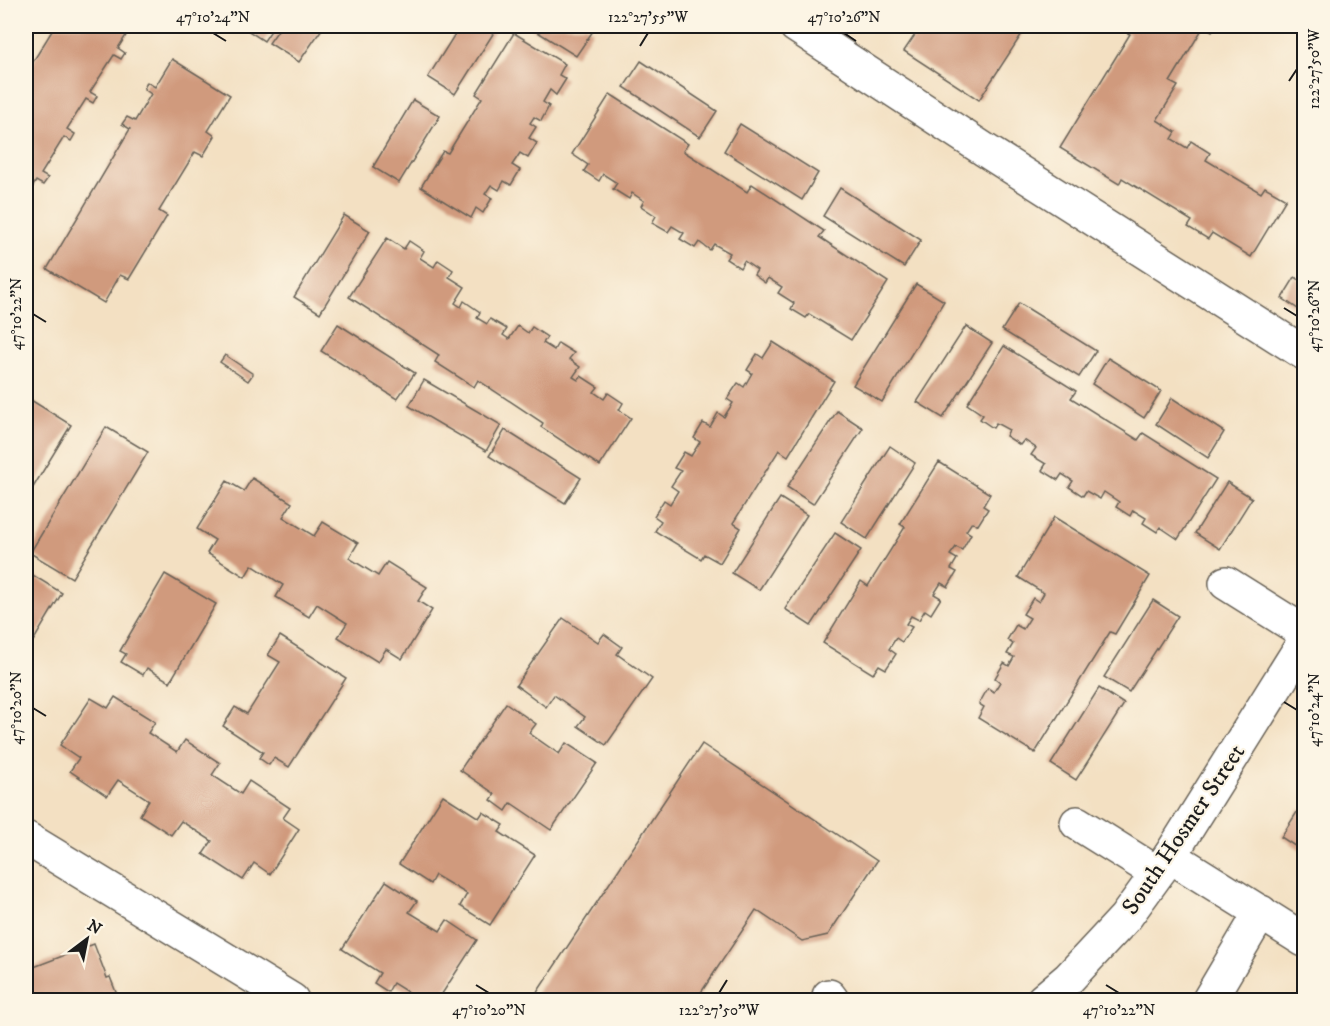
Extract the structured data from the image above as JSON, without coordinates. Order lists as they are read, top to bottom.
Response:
{
  "streets": {
    "main road": ["South Hosmer Street"]
  },
  "north": "top right",
  "coordinates": [
    "47°10'24\"N",
    "122°27'55\"W",
    "47°10'26\"N",
    "122°27'50\"W",
    "47°10'22\"N",
    "47°10'20\"N"
  ]
}
